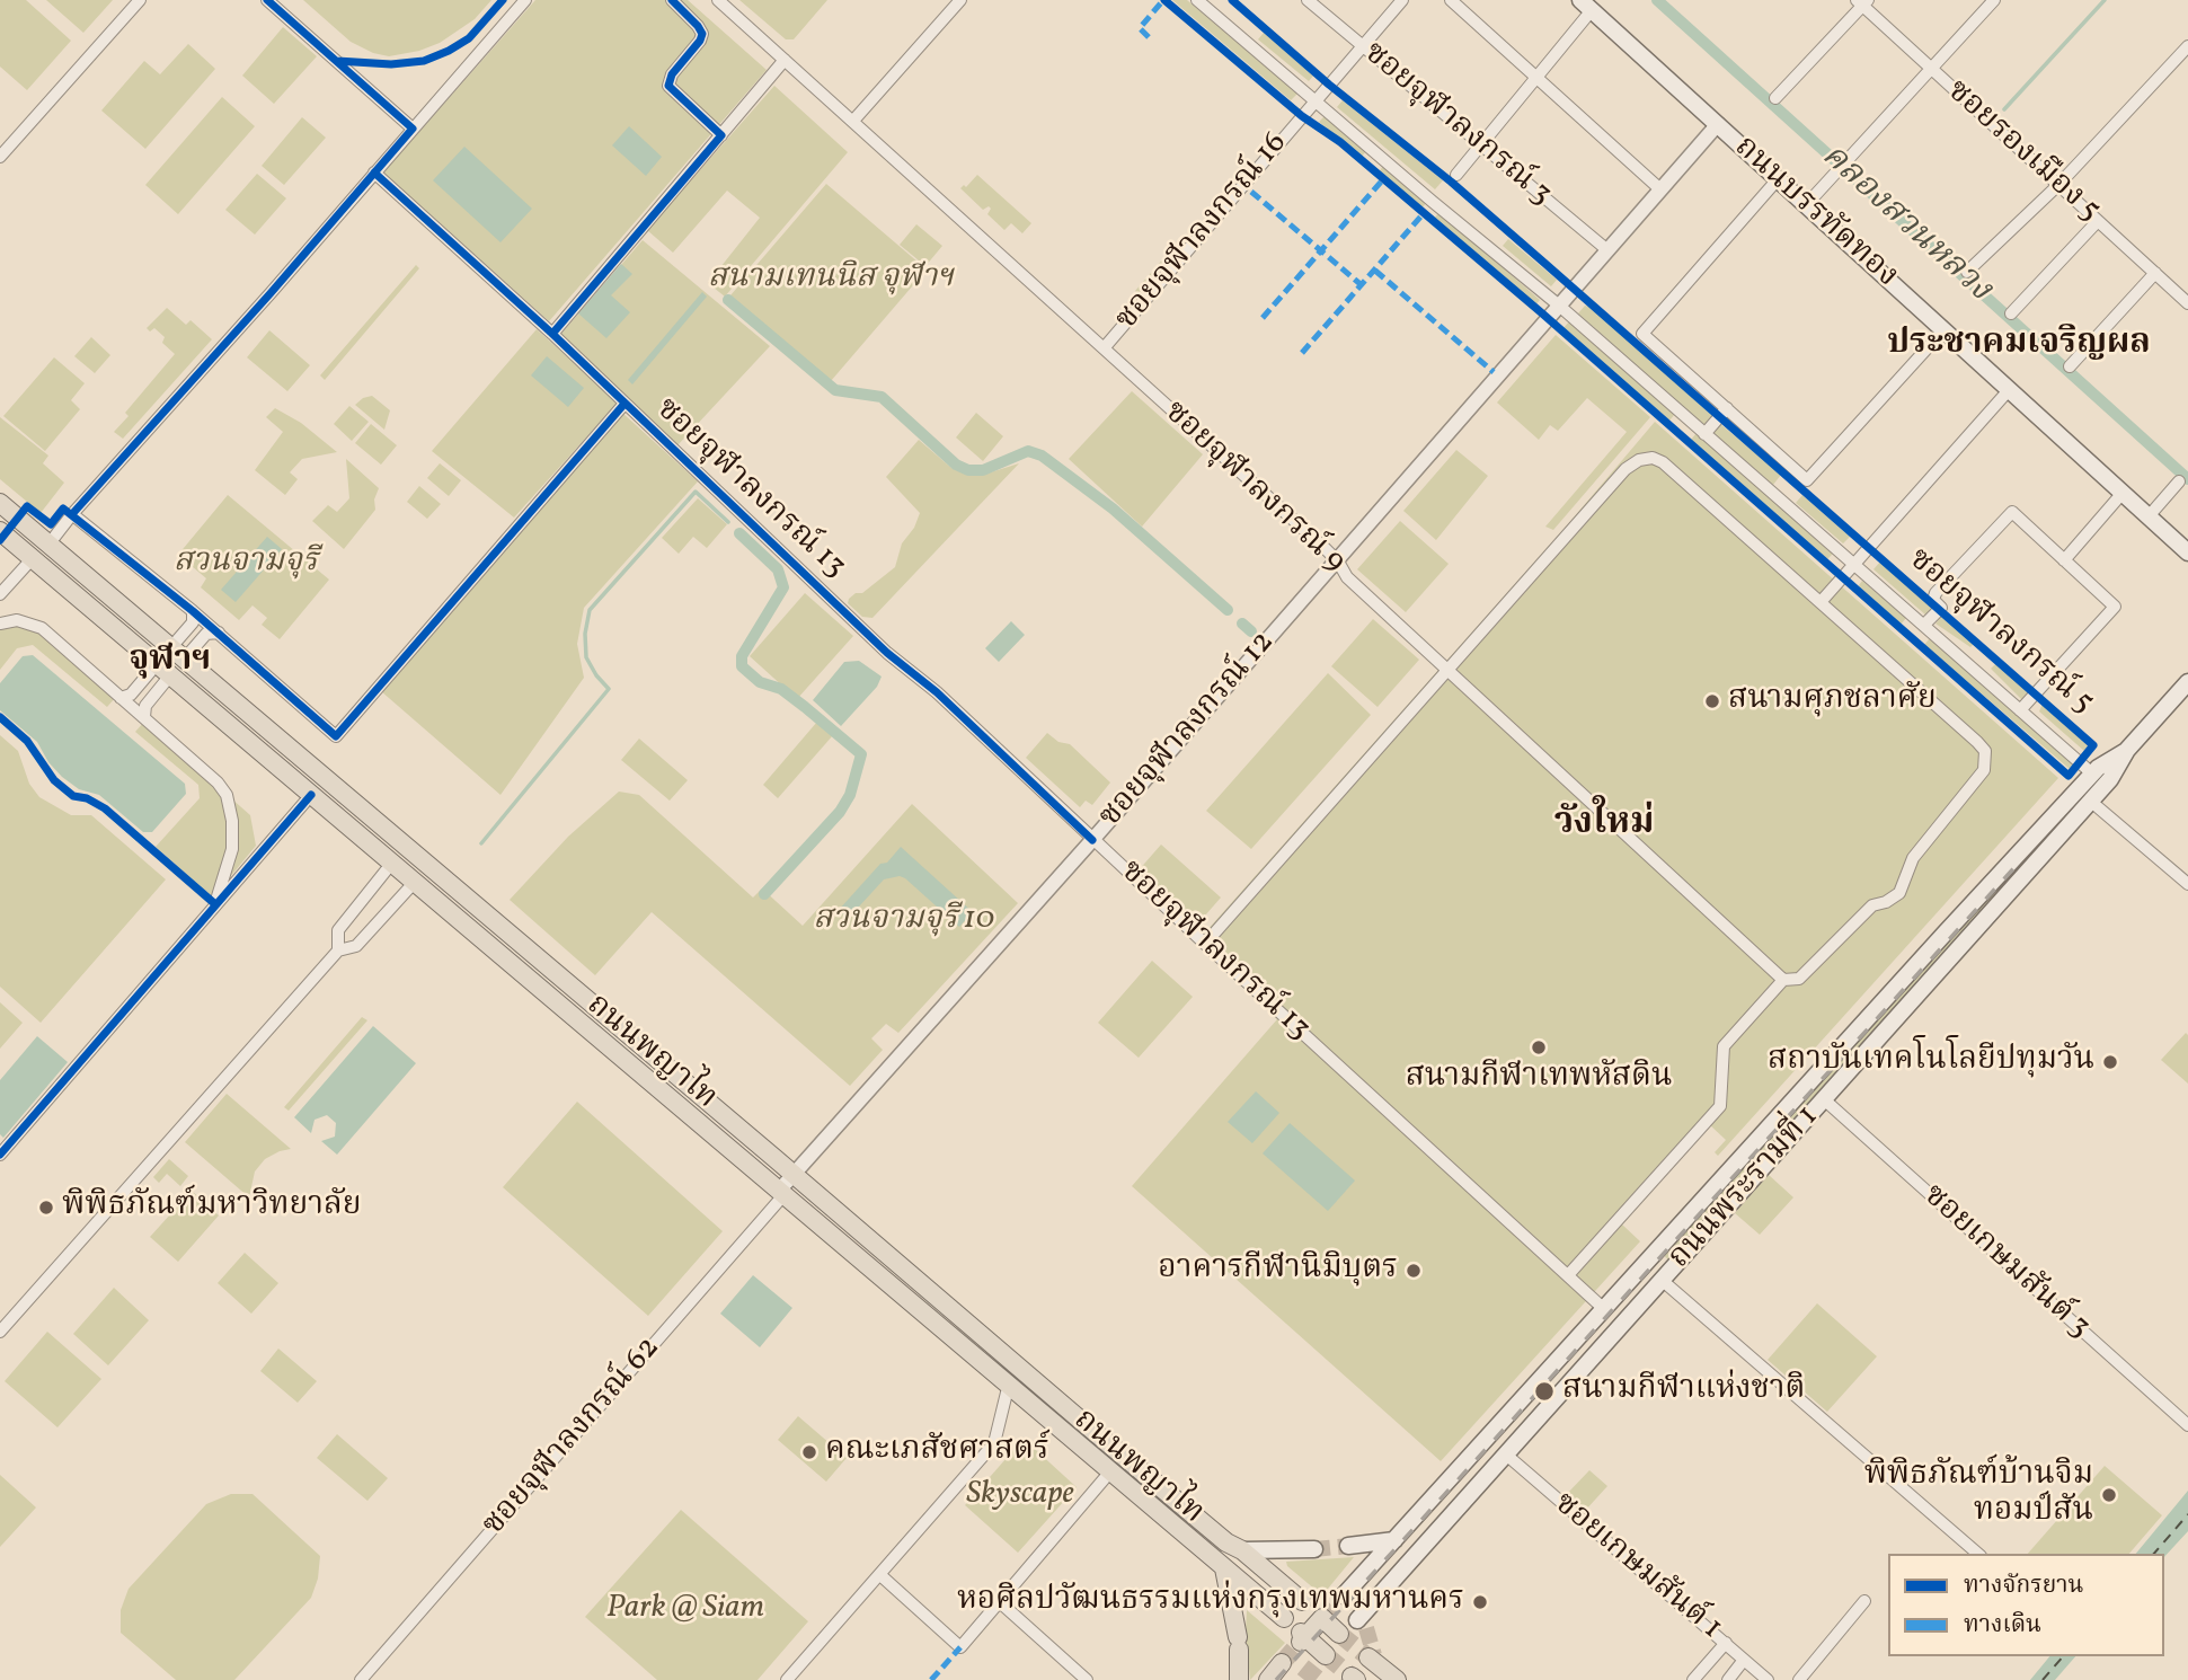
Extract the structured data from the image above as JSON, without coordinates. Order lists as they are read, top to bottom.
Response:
{
  "streets": {
    "main road": ["ถนนบรรทัดทอง", "ถนนพญาไท", "ถนนพระรามที่ 1"],
    "street": [
      "ซอยจุฬาลงกรณ์ 3",
      "ซอยรองเมือง 5",
      "ซอยจุฬาลงกรณ์ 16",
      "ซอยจุฬาลงกรณ์ 9",
      "ซอยจุฬาลงกรณ์ 13",
      "ซอยจุฬาลงกรณ์ 5",
      "ซอยจุฬาลงกรณ์ 12",
      "ซอยเกษมสันต์ 3",
      "ซอยจุฬาลงกรณ์ 62",
      "ซอยเกษมสันต์ 1"
    ]
  },
  "crossings": [
    ["ซอยจุฬาลงกรณ์ 3", "ซอยจุฬาลงกรณ์ 16"],
    ["ซอยจุฬาลงกรณ์ 3", "ซอยจุฬาลงกรณ์ 12"],
    ["ถนนบรรทัดทอง", "ซอยจุฬาลงกรณ์ 12"],
    ["ซอยจุฬาลงกรณ์ 16", "ซอยจุฬาลงกรณ์ 9"],
    ["ซอยจุฬาลงกรณ์ 16", "ซอยจุฬาลงกรณ์ 5"],
    ["ซอยจุฬาลงกรณ์ 9", "ซอยจุฬาลงกรณ์ 12"],
    ["ซอยจุฬาลงกรณ์ 13", "ซอยจุฬาลงกรณ์ 12"],
    ["ซอยจุฬาลงกรณ์ 13", "ถนนพระรามที่ 1"],
    ["ซอยจุฬาลงกรณ์ 5", "ซอยจุฬาลงกรณ์ 12"],
    ["ซอยจุฬาลงกรณ์ 5", "ถนนพระรามที่ 1"],
    ["ซอยจุฬาลงกรณ์ 12", "ถนนพญาไท"],
    ["ซอยจุฬาลงกรณ์ 12", "ซอยจุฬาลงกรณ์ 62"],
    ["ถนนพญาไท", "ซอยจุฬาลงกรณ์ 62"],
    ["ถนนพระรามที่ 1", "ซอยเกษมสันต์ 3"],
    ["ถนนพระรามที่ 1", "ซอยเกษมสันต์ 1"]
  ],
  "districts": ["ประชาคมเจริญผล", "จุฬาฯ", "วังใหม่"],
  "water": ["คลองสวนหลวง"],
  "parks": [
    "สนามเทนนิส จุฬาฯ",
    "สวนจามจุรี",
    "สวนจามจุรี 10",
    "Skyscape",
    "Park @ Siam"
  ],
  "places": [
    "สนามศุภชลาศัย",
    "สนามกีฬาเทพหัสดิน",
    "สถาบันเทคโนโลยีปทุมวัน",
    "พิพิธภัณฑ์มหาวิทยาลัย",
    "อาคารกีฬานิมิบุตร",
    "สนามกีฬาแห่งชาติ",
    "คณะเภสัชศาสตร์",
    "พิพิธภัณฑ์บ้านจิม ทอมป์สัน",
    "หอศิลปวัฒนธรรมแห่งกรุงเทพมหานคร"
  ],
  "legend": ["ทางจักรยาน", "ทางเดิน"]
}
